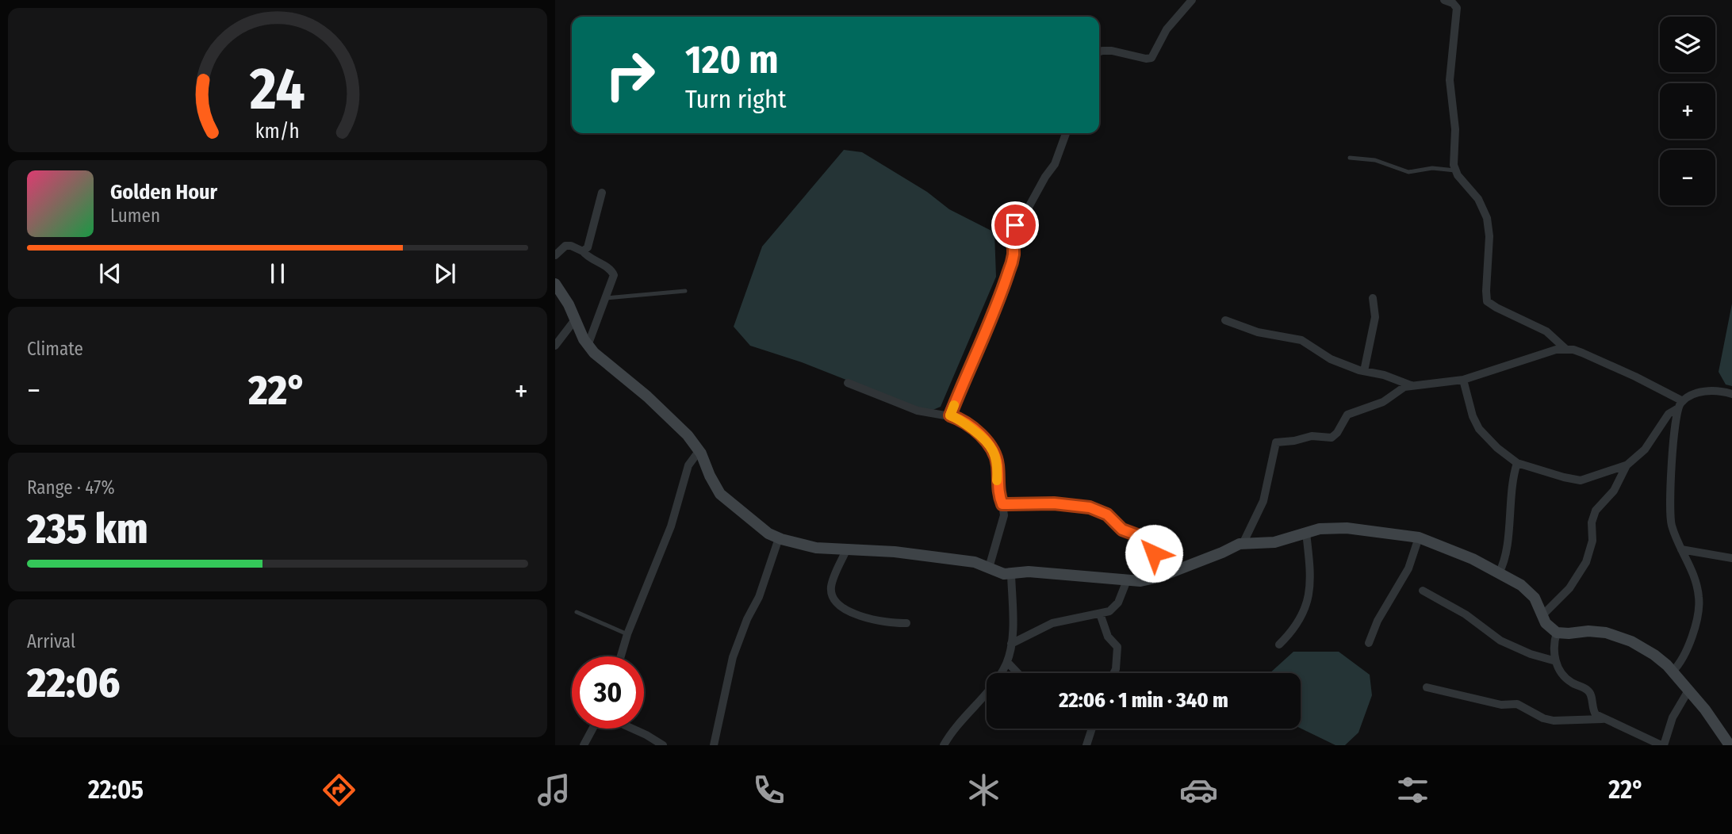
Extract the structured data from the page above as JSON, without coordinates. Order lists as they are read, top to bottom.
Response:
{
  "page": {
    "map_buttons": ["+", "−"],
    "turn": ["120 m", "Turn right"],
    "song": ["Golden Hour", "Lumen"],
    "tile": [
      "Climate",
      ["Range · 47%", "235 km"],
      ["Arrival", "22:06"]
    ],
    "heat": ["−", "22°", "+"],
    "limit": "30",
    "trip": "22:06 · 1 min · 340 m",
    "tabs": ["22:05", "22°"],
    "gauge": ["24", "km/h"]
  }
}
